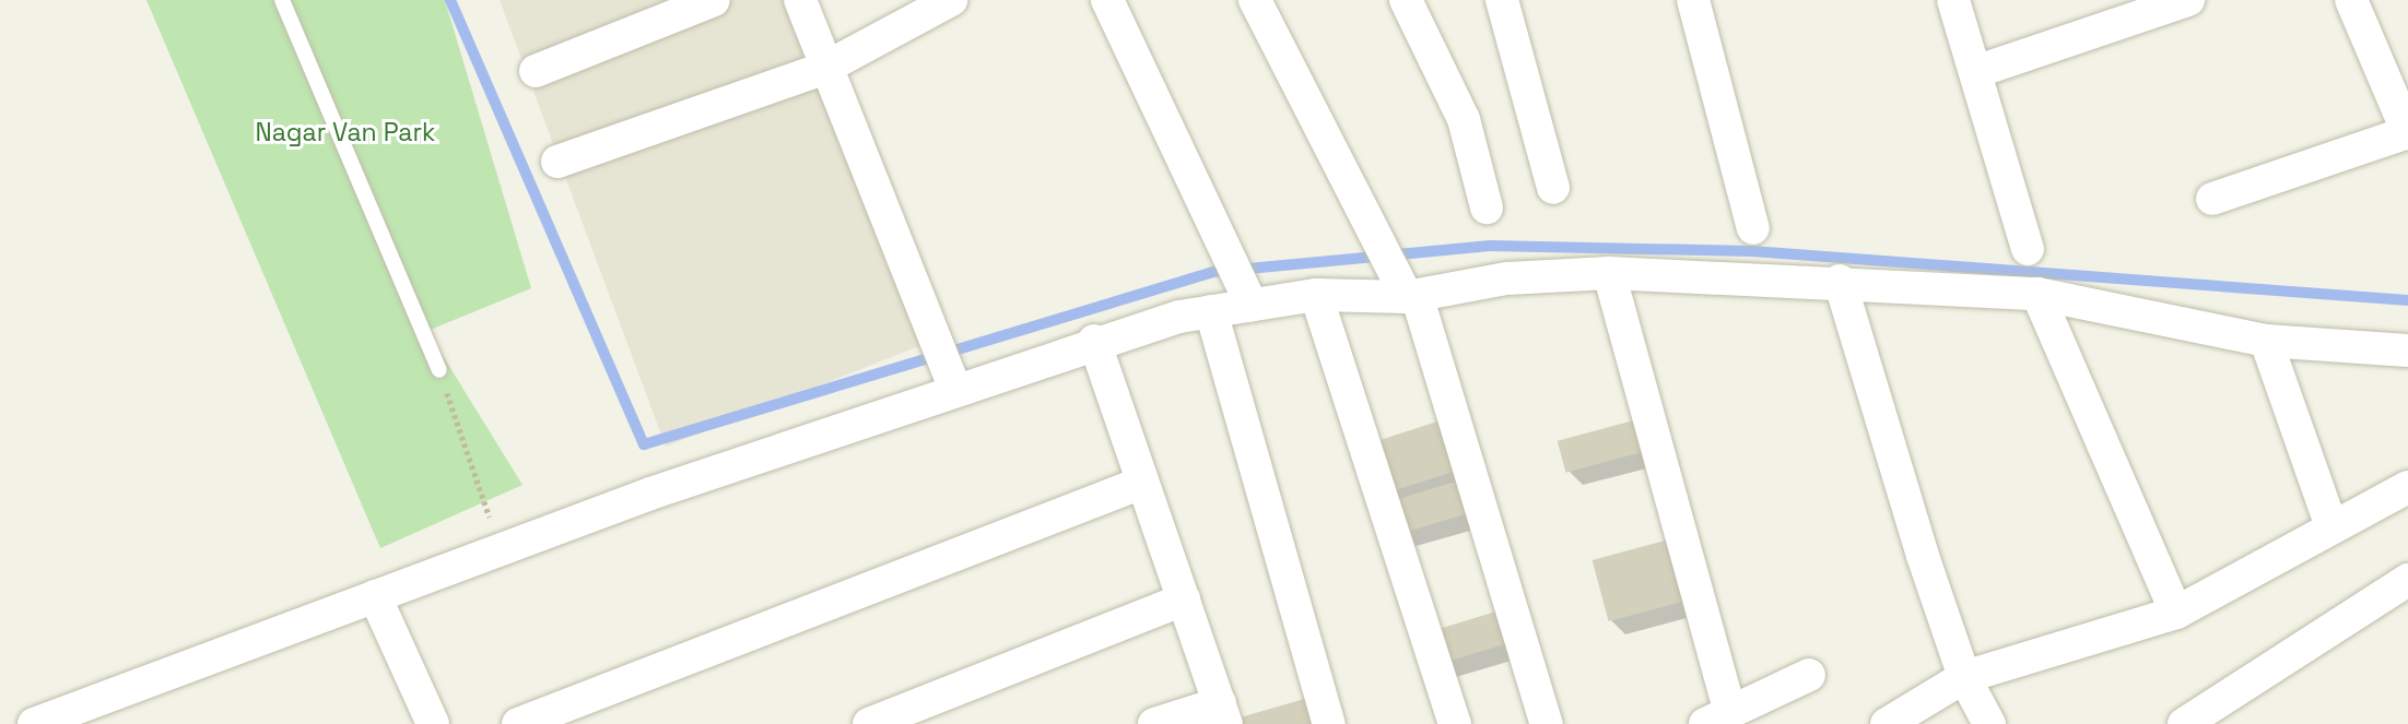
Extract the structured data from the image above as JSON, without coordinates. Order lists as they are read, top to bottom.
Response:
{
  "parks": ["Nagar Van Park"]
}
